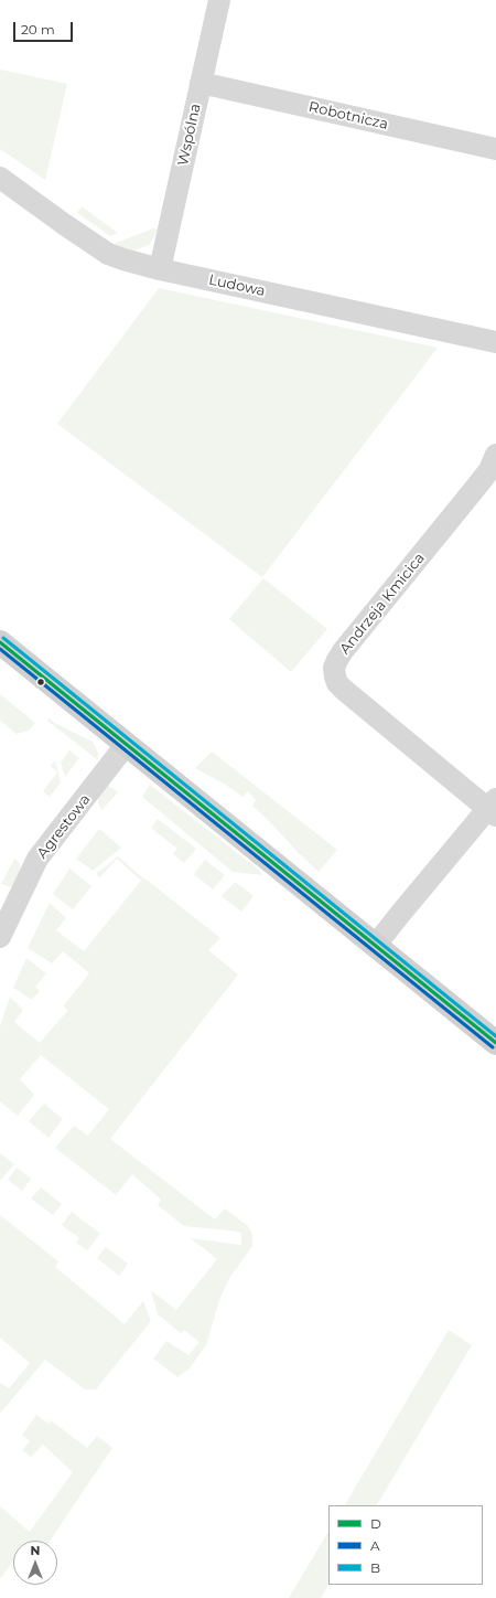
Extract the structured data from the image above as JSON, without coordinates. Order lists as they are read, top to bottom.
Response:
{
  "streets": {
    "street": [
      "Robotnicza",
      "Wspólna",
      "Ludowa",
      "Andrzeja Kmicica",
      "Agrestowa"
    ]
  },
  "crossings": [
    ["Robotnicza", "Wspólna"],
    ["Wspólna", "Ludowa"]
  ],
  "lines": ["transit line B", "transit line D", "transit line A"],
  "legend": ["D", "A", "B"],
  "scale_bar": "20 m",
  "north": "top"
}
